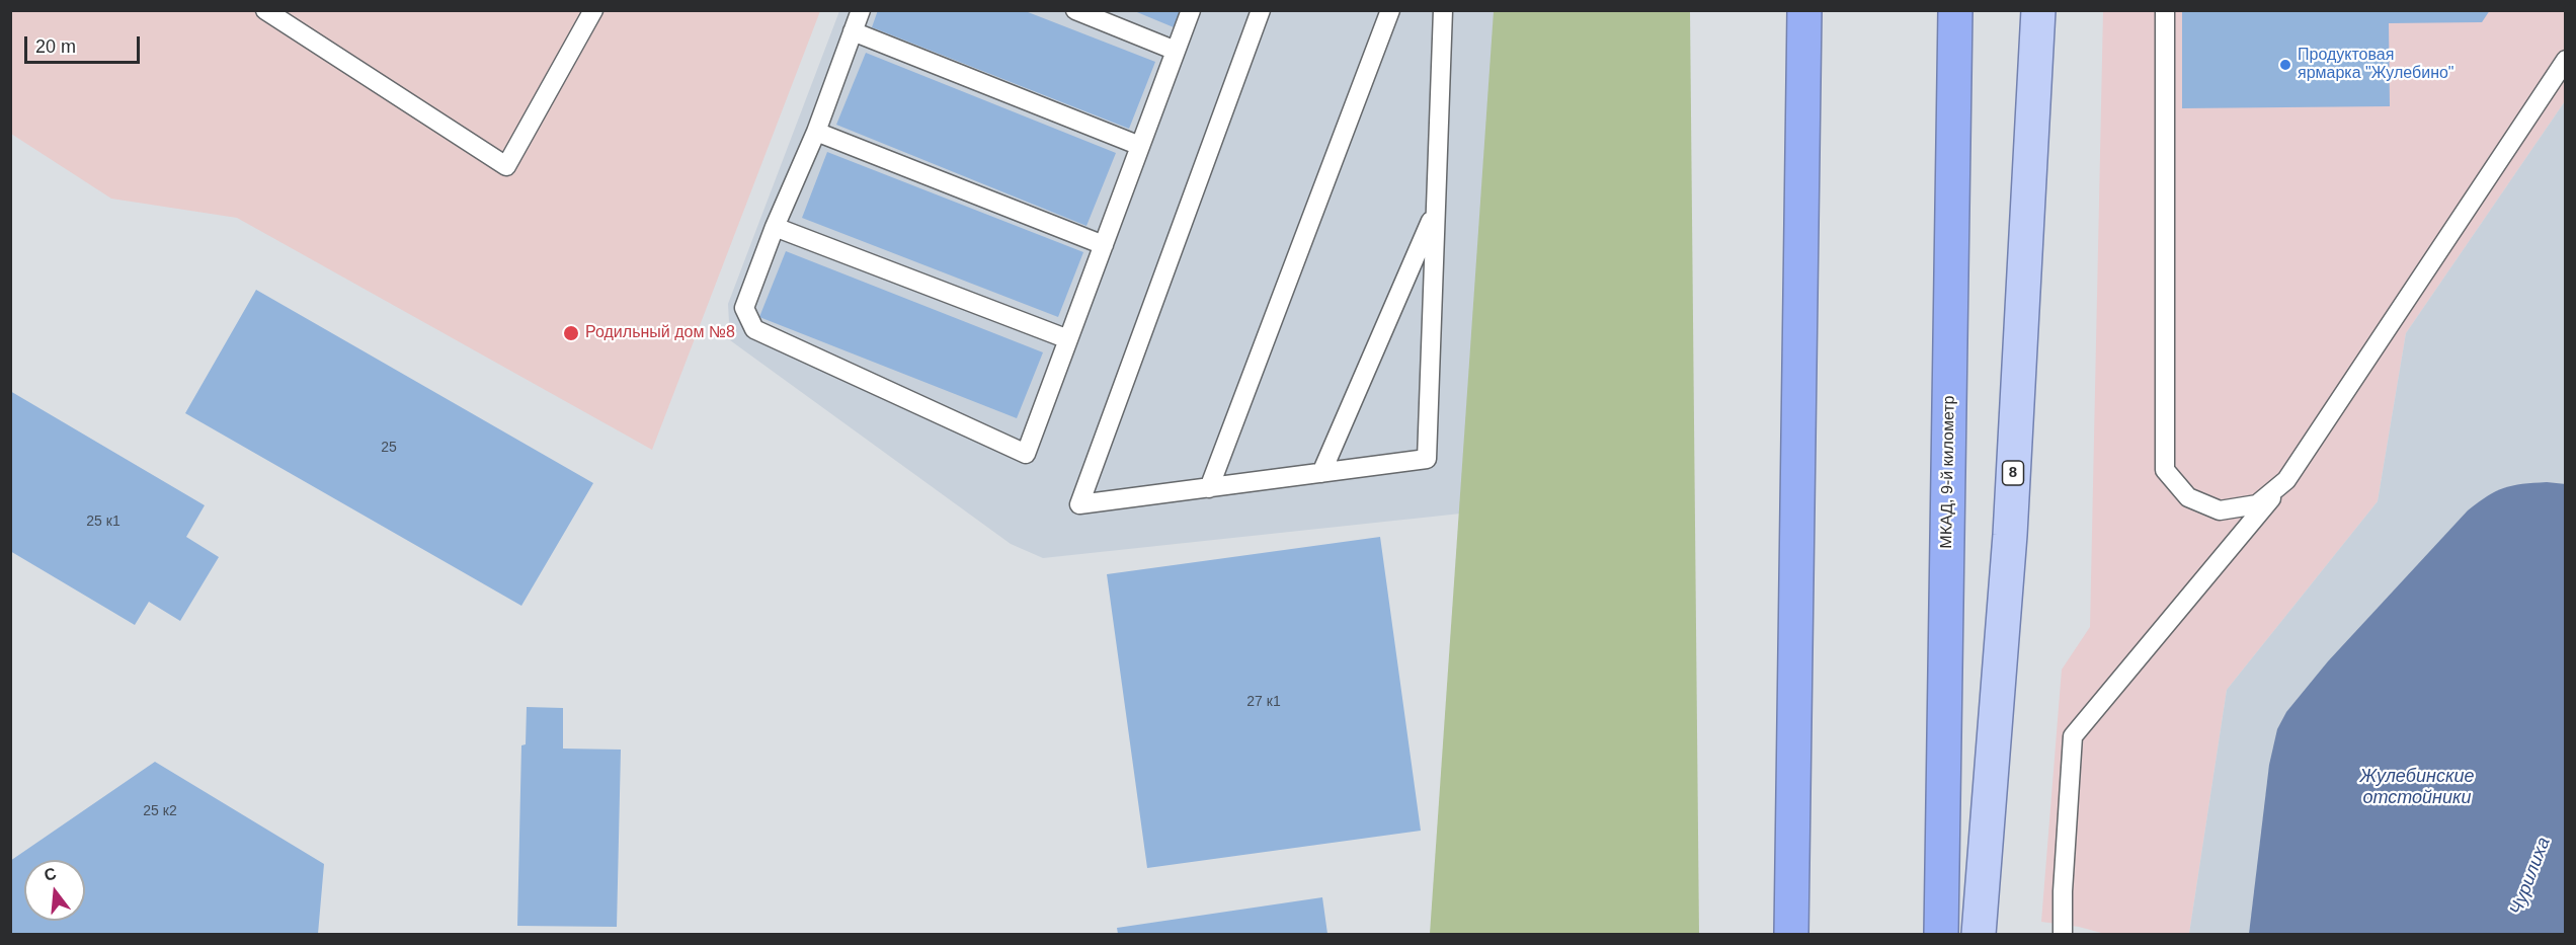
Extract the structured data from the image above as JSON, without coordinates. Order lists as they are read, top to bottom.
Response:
{
  "streets": {
    "highway": ["МКАД, 9-й километр"],
    "main road": ["8"]
  },
  "water": ["Жулебинские отстойники", "Чурилиха"],
  "places": ["Продуктовая ярмарка \"Жулебино\"", "Родильный дом №8"],
  "house_numbers": [
    "25",
    "25 к1",
    "27 к1",
    "25 к2"
  ],
  "scale_bar": "20 m",
  "north": "top"
}
